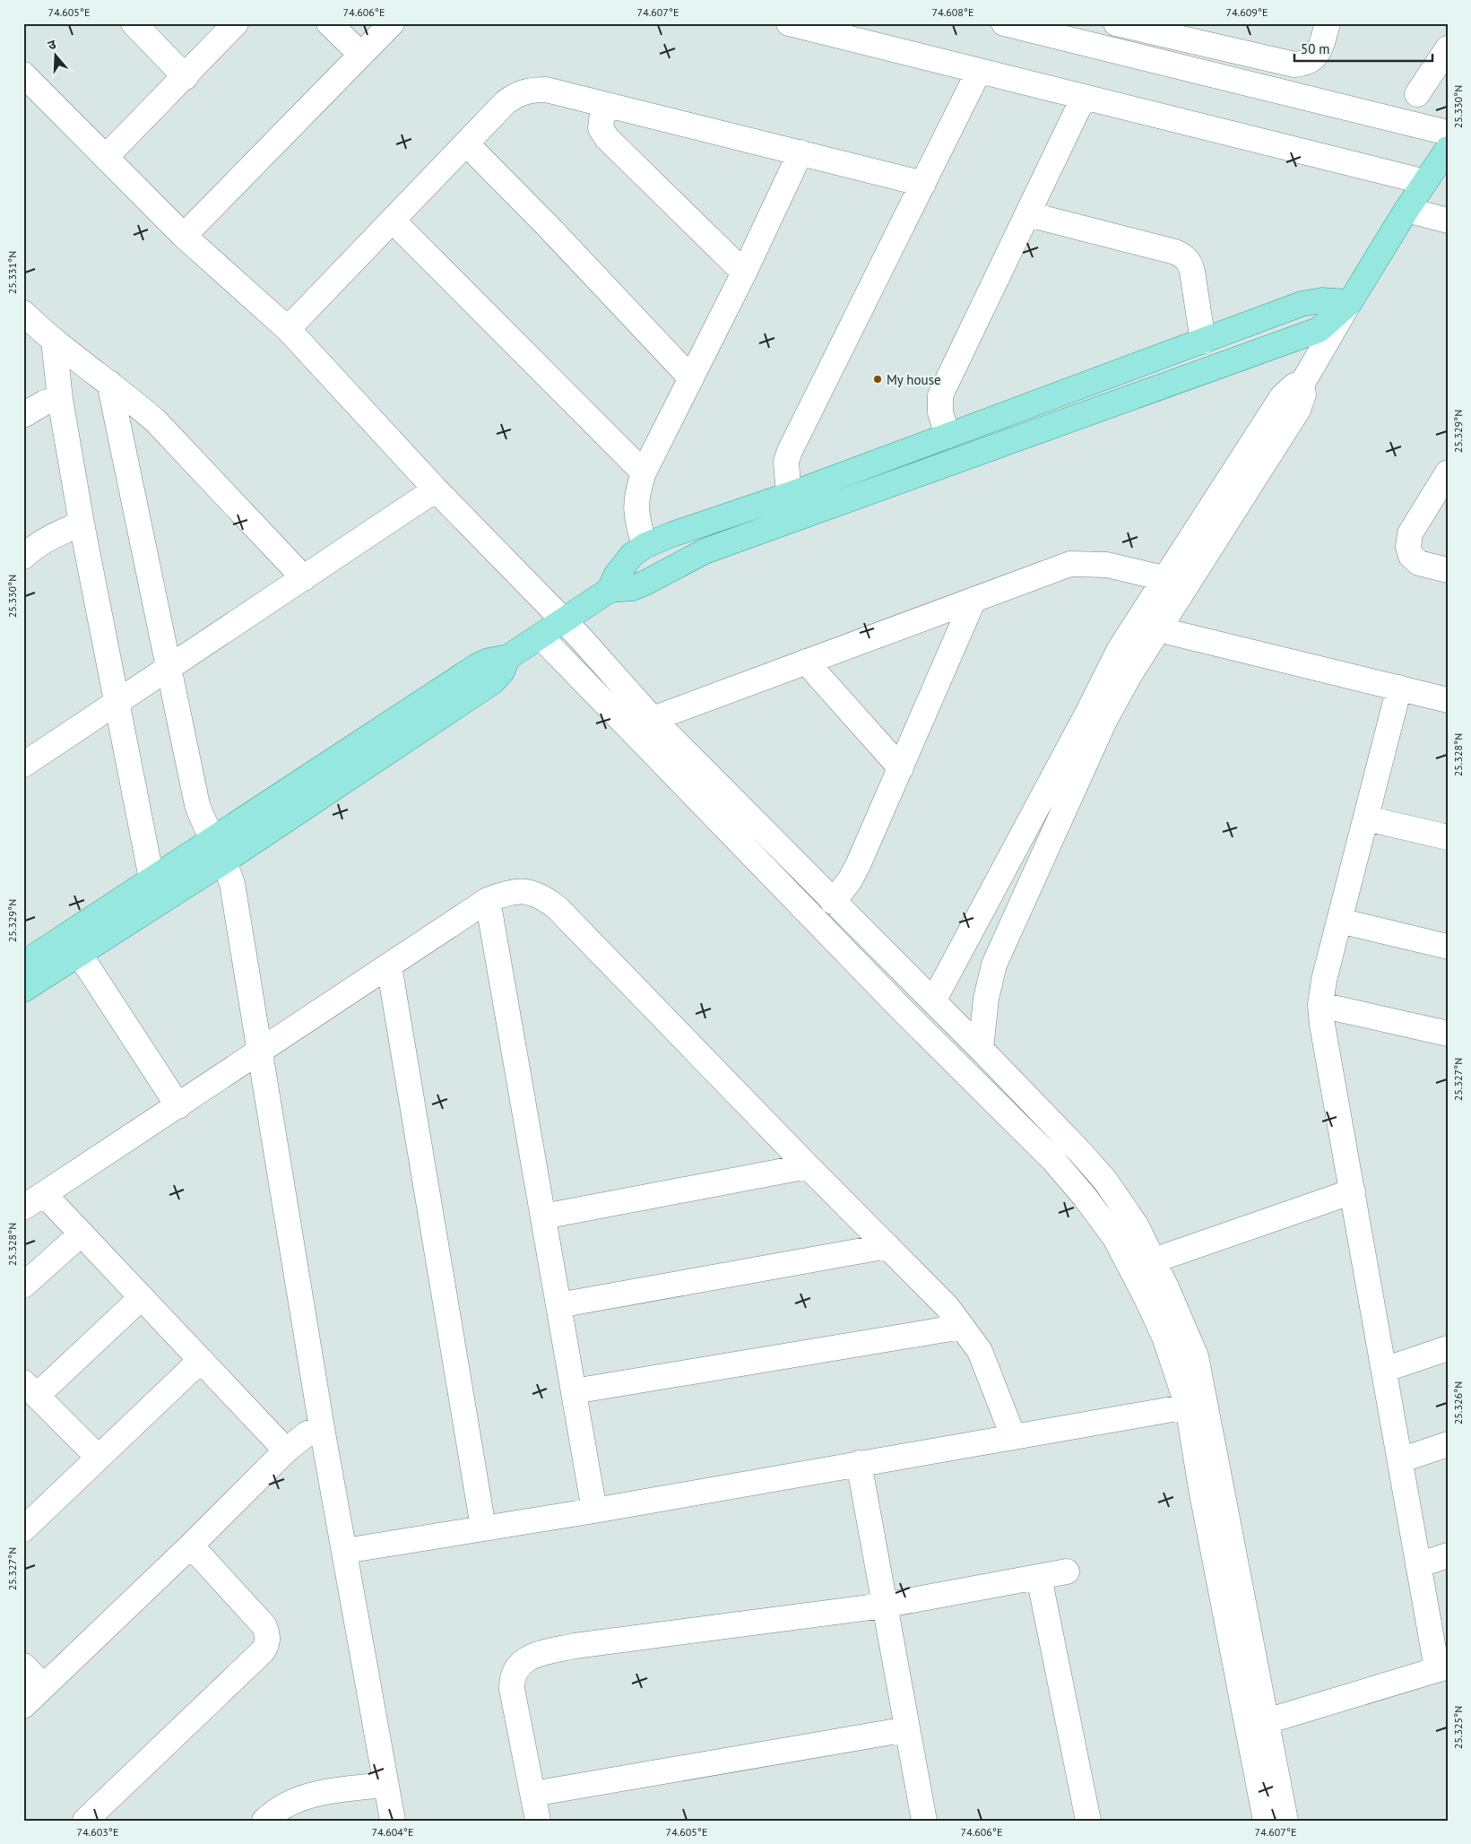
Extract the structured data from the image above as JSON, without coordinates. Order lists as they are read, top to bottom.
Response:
{
  "places": ["My house"],
  "scale_bar": "50 m",
  "north": "top",
  "coordinates": [
    "74.605°E",
    "74.606°E",
    "74.607°E",
    "74.608°E",
    "74.609°E",
    "25.330°N",
    "25.331°N",
    "25.329°N",
    "25.328°N",
    "25.327°N",
    "25.326°N",
    "25.325°N",
    "74.603°E",
    "74.604°E"
  ]
}
